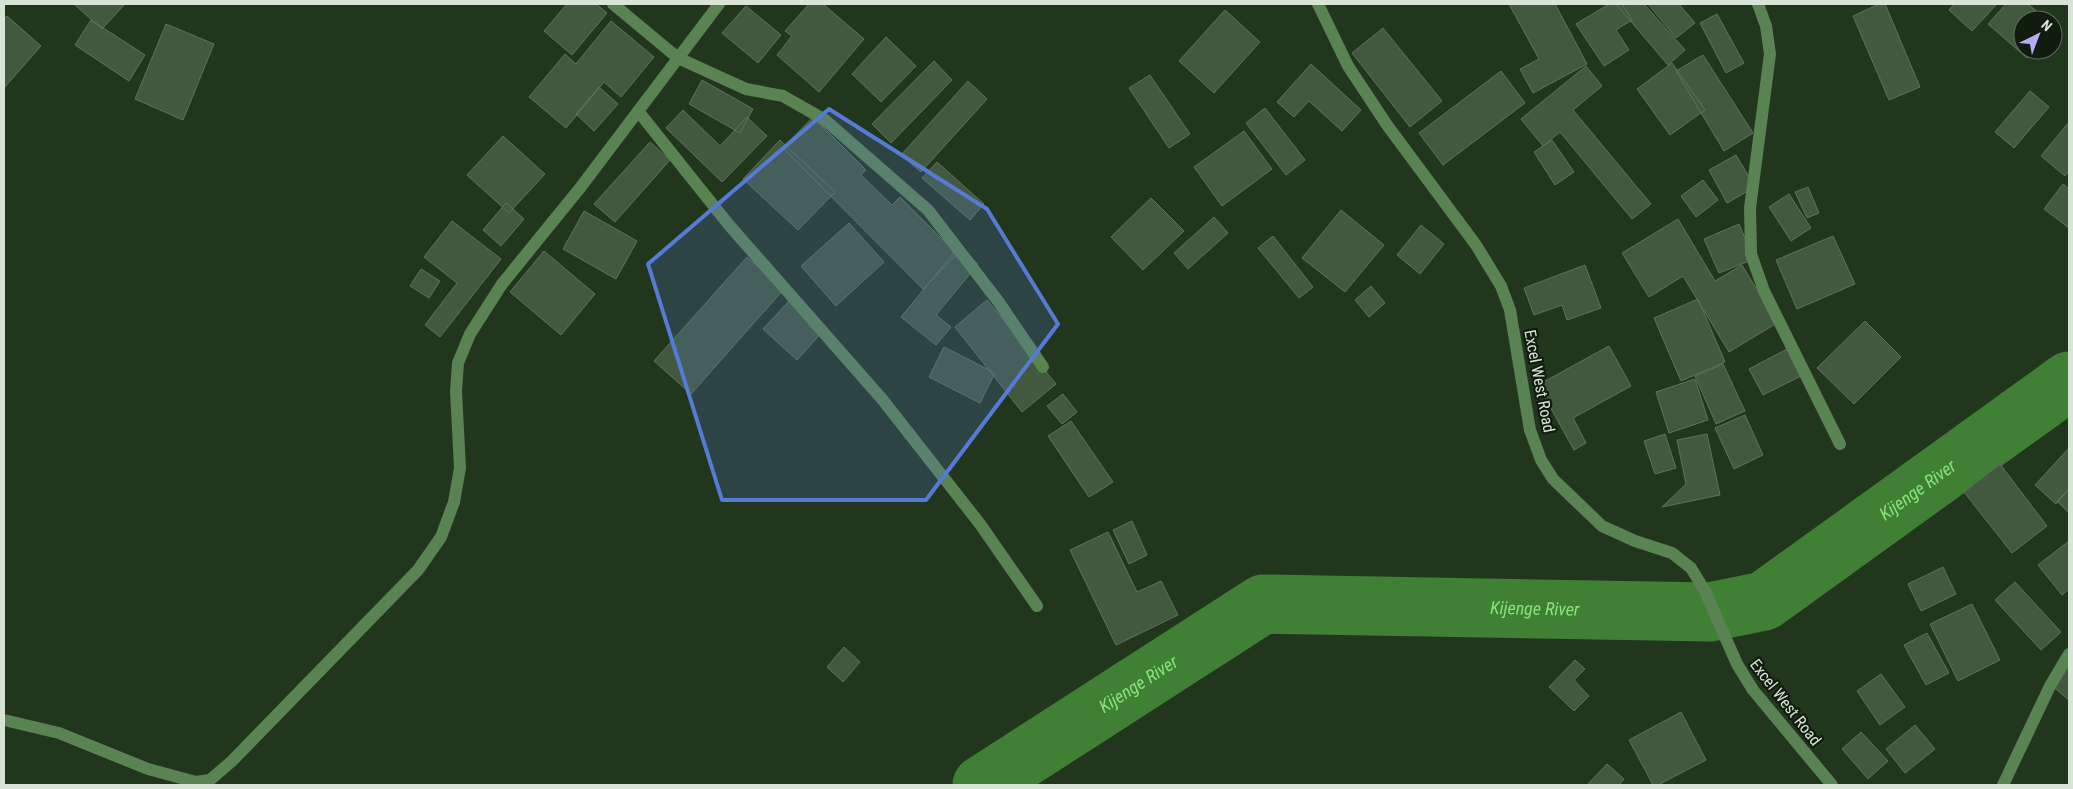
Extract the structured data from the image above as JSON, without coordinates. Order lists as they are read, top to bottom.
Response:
{
  "streets": {
    "street": ["Excel West Road"]
  },
  "water": ["Kijenge River"],
  "north": "top right"
}
